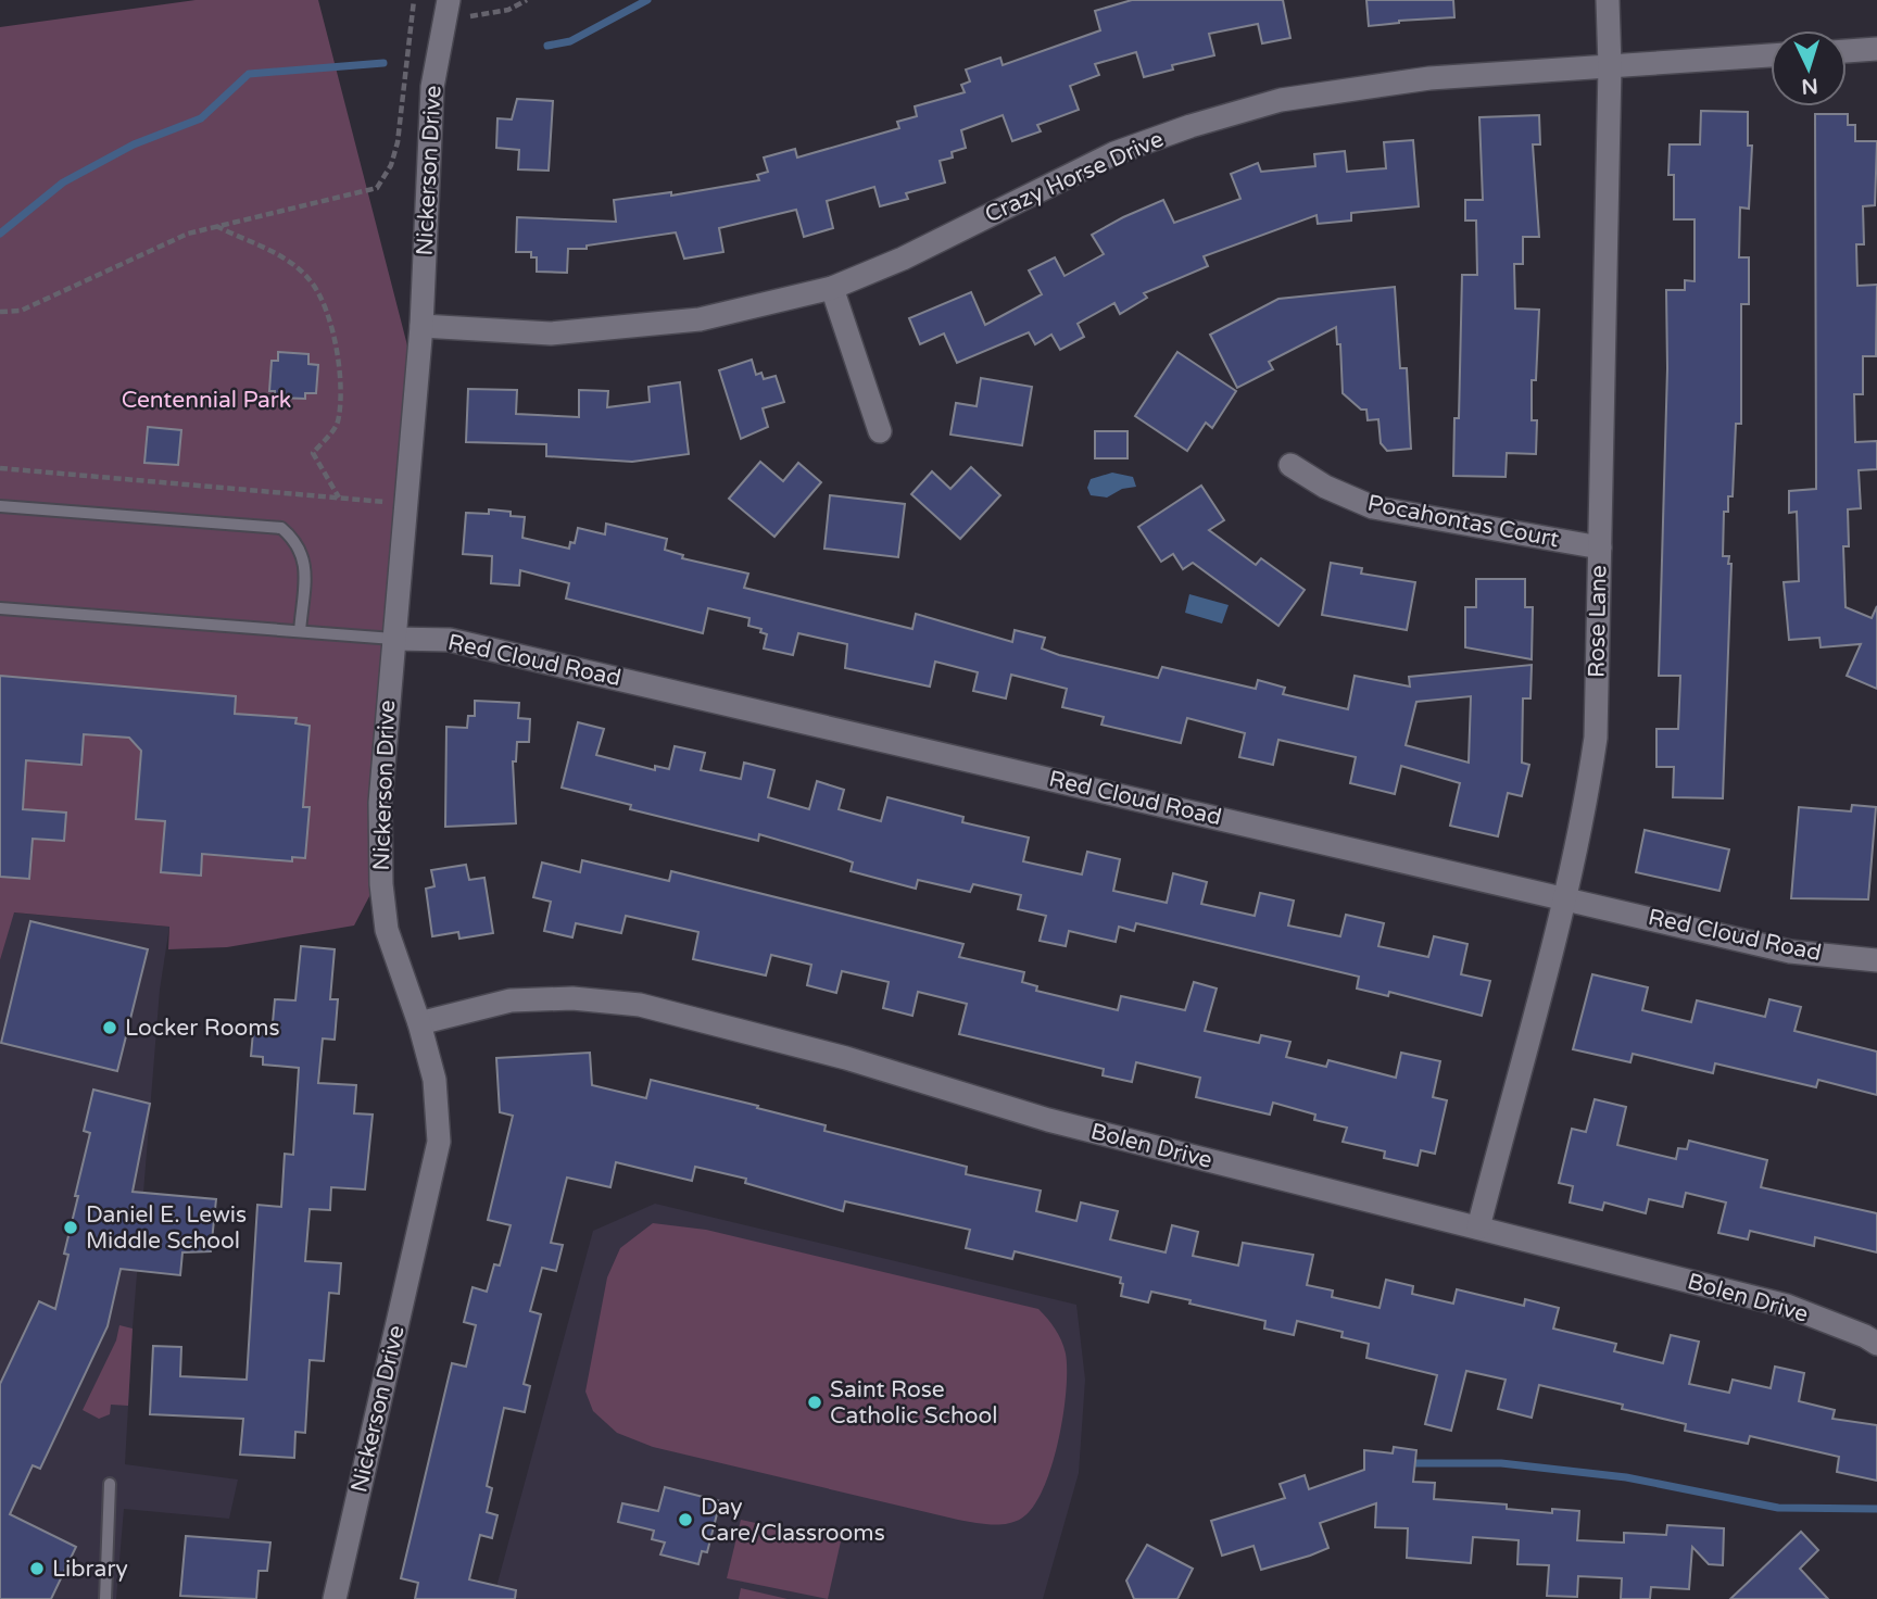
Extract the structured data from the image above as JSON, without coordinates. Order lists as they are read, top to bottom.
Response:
{
  "streets": {
    "street": [
      "Nickerson Drive",
      "Crazy Horse Drive",
      "Pocahontas Court",
      "Rose Lane",
      "Red Cloud Road",
      "Bolen Drive"
    ]
  },
  "crossings": [
    ["Nickerson Drive", "Crazy Horse Drive"],
    ["Nickerson Drive", "Red Cloud Road"],
    ["Nickerson Drive", "Bolen Drive"],
    ["Crazy Horse Drive", "Rose Lane"],
    ["Pocahontas Court", "Rose Lane"],
    ["Rose Lane", "Red Cloud Road"],
    ["Rose Lane", "Bolen Drive"]
  ],
  "parks": ["Centennial Park"],
  "places": [
    "Locker Rooms",
    "Daniel E. Lewis Middle School",
    "Saint Rose Catholic School",
    "Day Care/Classrooms",
    "Library"
  ],
  "north": "bottom"
}
